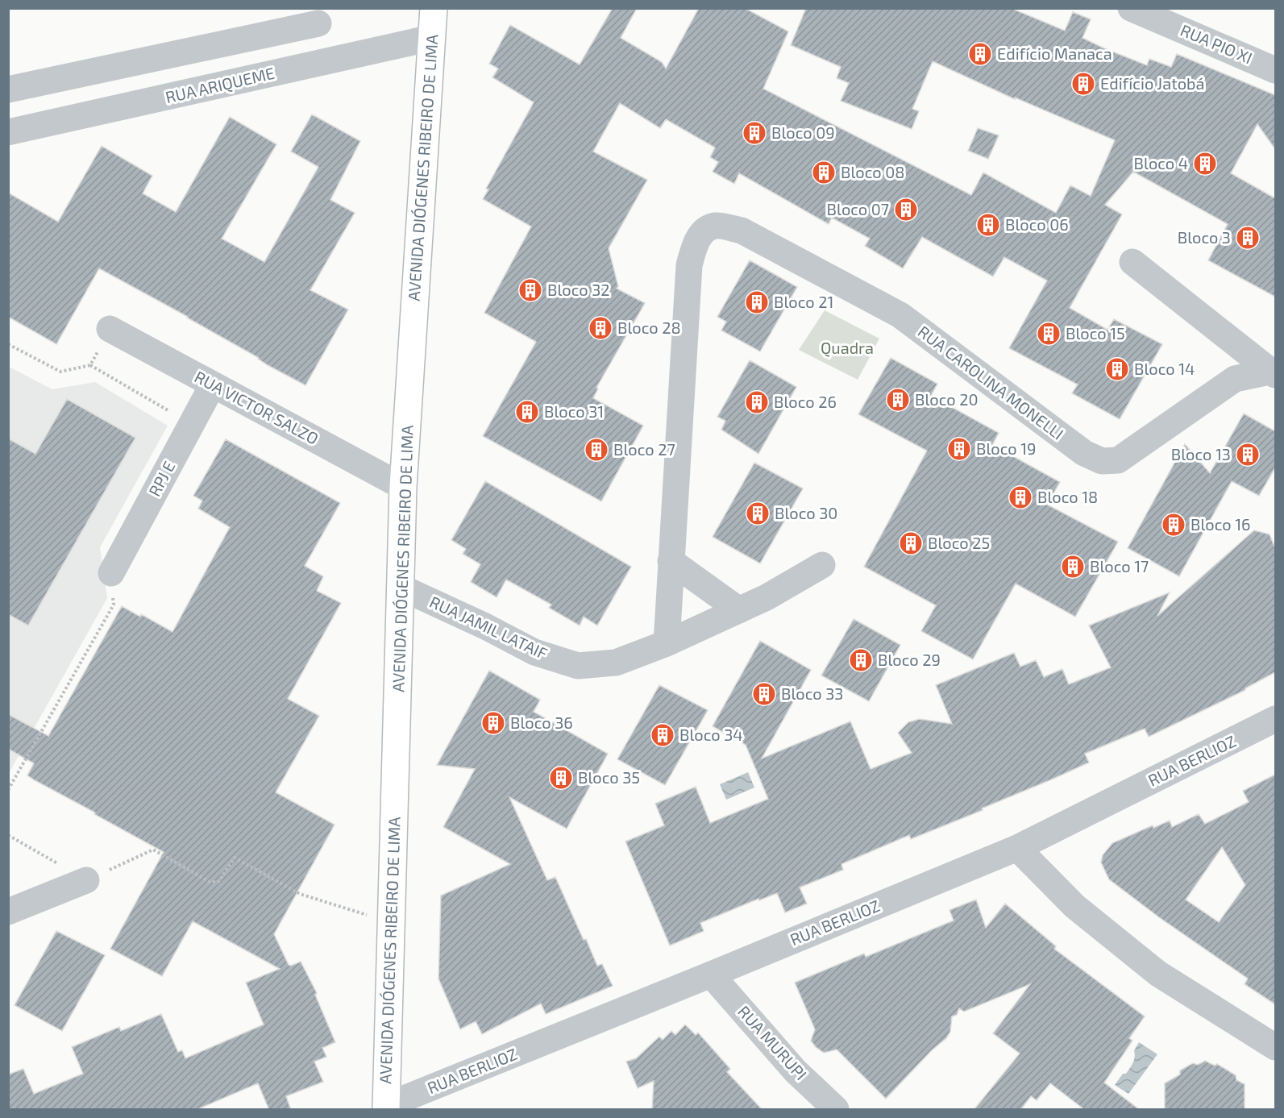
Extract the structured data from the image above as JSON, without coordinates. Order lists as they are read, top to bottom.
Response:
{
  "streets": {
    "main road": ["AVENIDA DIÓGENES RIBEIRO DE LIMA"],
    "street": [
      "RUA PIO XI",
      "RUA ARIQUEME",
      "RUA CAROLINA MONELLI",
      "RUA VICTOR SALZO",
      "RPJ E",
      "RUA JAMIL LATAIF",
      "RUA BERLIOZ",
      "RUA MURUPI"
    ]
  },
  "crossings": [
    ["RUA ARIQUEME", "AVENIDA DIÓGENES RIBEIRO DE LIMA"],
    ["AVENIDA DIÓGENES RIBEIRO DE LIMA", "RUA VICTOR SALZO"],
    ["AVENIDA DIÓGENES RIBEIRO DE LIMA", "RUA JAMIL LATAIF"],
    ["AVENIDA DIÓGENES RIBEIRO DE LIMA", "RUA BERLIOZ"],
    ["RUA VICTOR SALZO", "RPJ E"],
    ["RUA BERLIOZ", "RUA MURUPI"]
  ],
  "parks": ["Quadra"],
  "places": {
    "building": [
      "Edifício Manaca",
      "Edifício Jatobá",
      "Bloco 09",
      "Bloco 4",
      "Bloco 08",
      "Bloco 07",
      "Bloco 06",
      "Bloco 3",
      "Bloco 32",
      "Bloco 21",
      "Bloco 28",
      "Bloco 15",
      "Bloco 14",
      "Bloco 20",
      "Bloco 26",
      "Bloco 31",
      "Bloco 19",
      "Bloco 27",
      "Bloco 13",
      "Bloco 18",
      "Bloco 30",
      "Bloco 16",
      "Bloco 25",
      "Bloco 17",
      "Bloco 29",
      "Bloco 33",
      "Bloco 36",
      "Bloco 34",
      "Bloco 35"
    ]
  }
}
